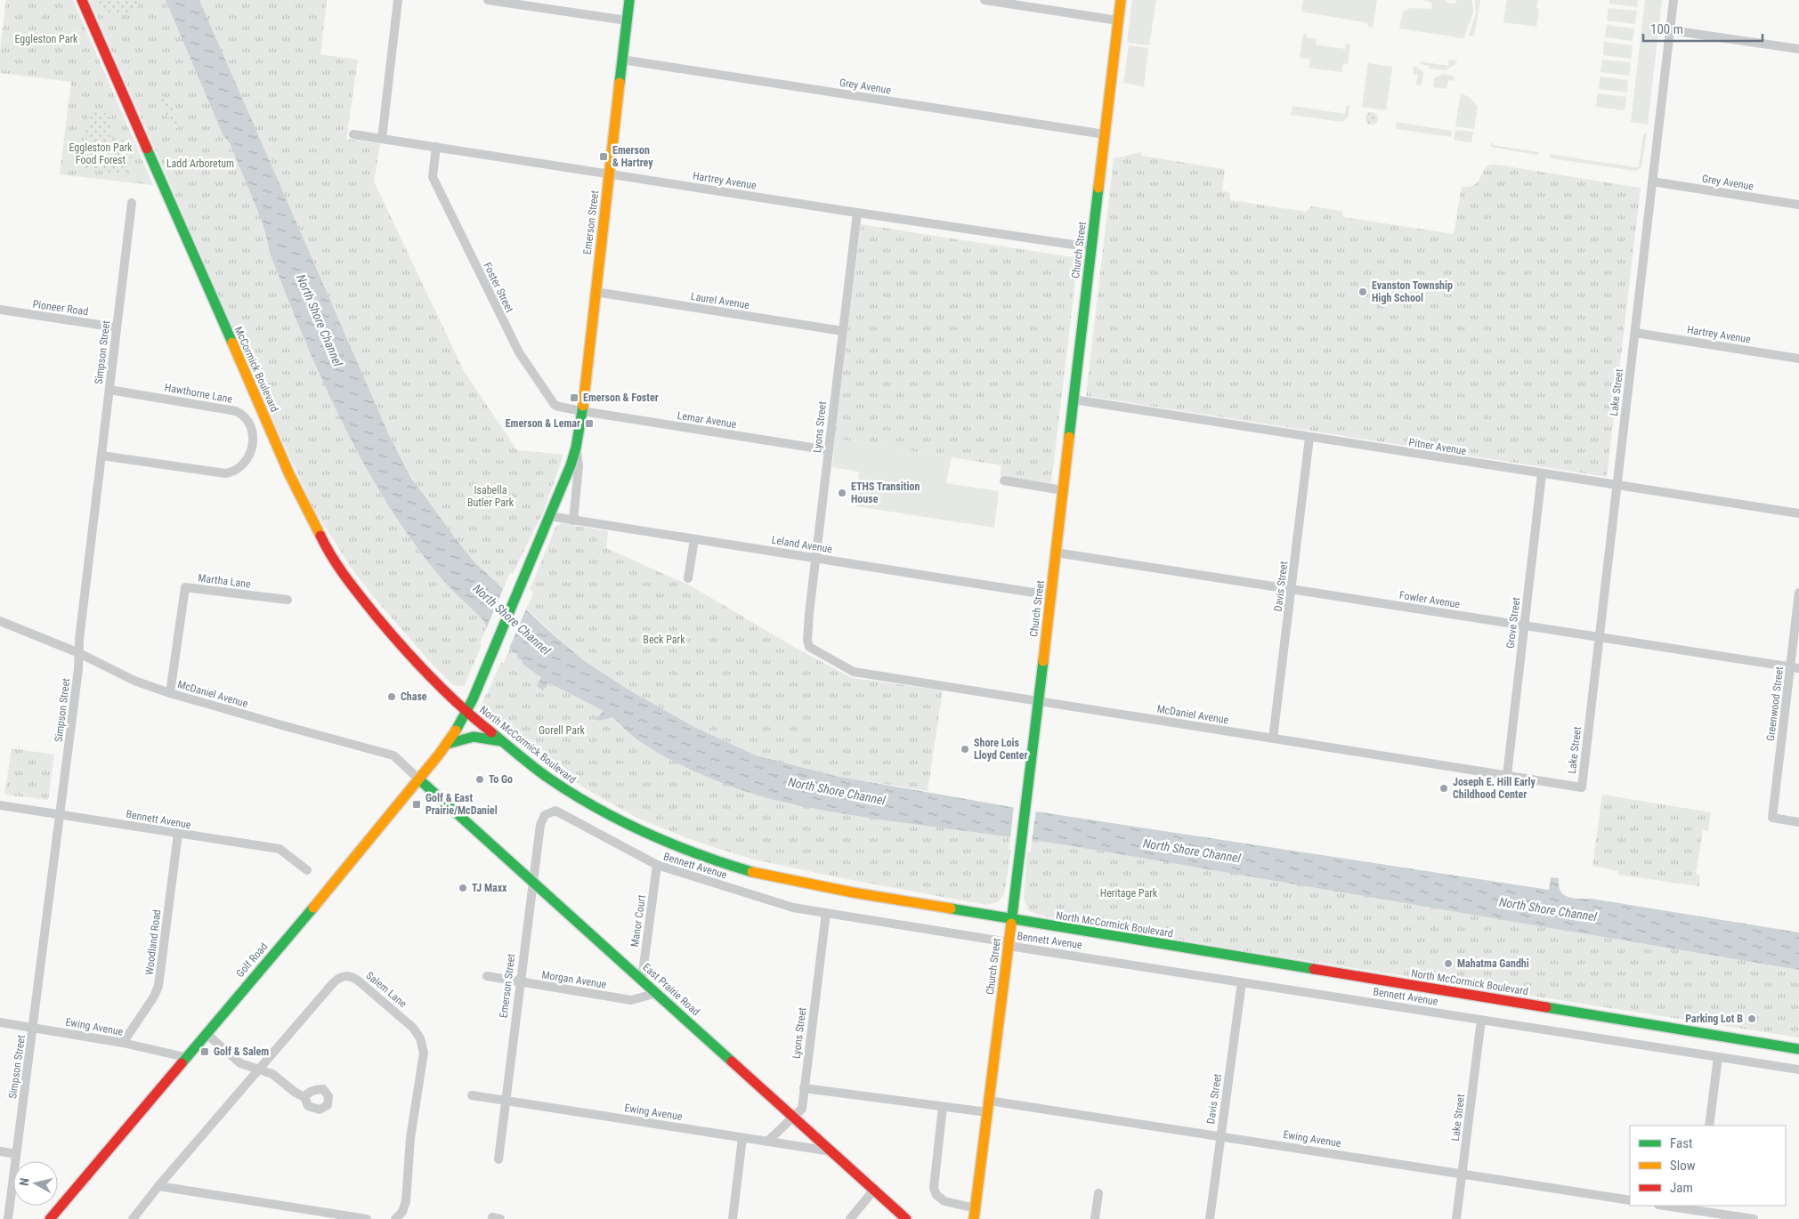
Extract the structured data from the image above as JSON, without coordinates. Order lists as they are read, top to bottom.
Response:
{
  "streets": {
    "main road": [
      "Emerson Street",
      "Church Street",
      "McCormick Boulevard",
      "North McCormick Boulevard",
      "Golf Road",
      "East Prairie Road"
    ],
    "street": [
      "Grey Avenue",
      "Hartrey Avenue",
      "Foster Street",
      "Laurel Avenue",
      "Pioneer Road",
      "Simpson Street",
      "Lake Street",
      "Hawthorne Lane",
      "Lemar Avenue",
      "Lyons Street",
      "Pitner Avenue",
      "Leland Avenue",
      "Martha Lane",
      "Davis Street",
      "Fowler Avenue",
      "Grove Street",
      "McDaniel Avenue",
      "Greenwood Street",
      "Bennett Avenue",
      "Manor Court",
      "Woodland Road",
      "Morgan Avenue",
      "Salem Lane",
      "Ewing Avenue"
    ]
  },
  "crossings": [
    ["Grey Avenue", "Emerson Street"],
    ["Grey Avenue", "Church Street"],
    ["Grey Avenue", "Lake Street"],
    ["Hartrey Avenue", "Emerson Street"],
    ["Hartrey Avenue", "Church Street"],
    ["Hartrey Avenue", "Foster Street"],
    ["Hartrey Avenue", "Lake Street"],
    ["Hartrey Avenue", "Lyons Street"],
    ["Emerson Street", "Foster Street"],
    ["Emerson Street", "Laurel Avenue"],
    ["Emerson Street", "McCormick Boulevard"],
    ["Emerson Street", "Lemar Avenue"],
    ["Emerson Street", "Leland Avenue"],
    ["Emerson Street", "North McCormick Boulevard"],
    ["Emerson Street", "Bennett Avenue"],
    ["Emerson Street", "Golf Road"],
    ["Emerson Street", "Morgan Avenue"],
    ["Emerson Street", "East Prairie Road"],
    ["Emerson Street", "Ewing Avenue"],
    ["Church Street", "Pitner Avenue"],
    ["Church Street", "Leland Avenue"],
    ["Church Street", "Fowler Avenue"],
    ["Church Street", "McDaniel Avenue"],
    ["Church Street", "North McCormick Boulevard"],
    ["Church Street", "Bennett Avenue"],
    ["Church Street", "Ewing Avenue"],
    ["Foster Street", "Lemar Avenue"],
    ["Laurel Avenue", "Lyons Street"],
    ["Pioneer Road", "Simpson Street"],
    ["Simpson Street", "Hawthorne Lane"],
    ["Simpson Street", "McDaniel Avenue"],
    ["Simpson Street", "Bennett Avenue"],
    ["Simpson Street", "Ewing Avenue"],
    ["McCormick Boulevard", "North McCormick Boulevard"],
    ["McCormick Boulevard", "Golf Road"],
    ["Lake Street", "Pitner Avenue"],
    ["Lake Street", "Fowler Avenue"],
    ["Lake Street", "McDaniel Avenue"],
    ["Lake Street", "Bennett Avenue"],
    ["Lake Street", "Ewing Avenue"],
    ["Lemar Avenue", "Lyons Street"],
    ["Lyons Street", "Leland Avenue"],
    ["Lyons Street", "McDaniel Avenue"],
    ["Lyons Street", "Bennett Avenue"],
    ["Lyons Street", "East Prairie Road"],
    ["Lyons Street", "Ewing Avenue"],
    ["Pitner Avenue", "Davis Street"],
    ["Pitner Avenue", "Grove Street"],
    ["Martha Lane", "McDaniel Avenue"],
    ["Davis Street", "Fowler Avenue"],
    ["Davis Street", "McDaniel Avenue"],
    ["Davis Street", "Bennett Avenue"],
    ["Davis Street", "Ewing Avenue"],
    ["Fowler Avenue", "Grove Street"],
    ["Fowler Avenue", "Greenwood Street"],
    ["Grove Street", "McDaniel Avenue"],
    ["McDaniel Avenue", "Golf Road"],
    ["McDaniel Avenue", "East Prairie Road"],
    ["North McCormick Boulevard", "Golf Road"],
    ["Bennett Avenue", "Manor Court"],
    ["Bennett Avenue", "Woodland Road"],
    ["Manor Court", "East Prairie Road"],
    ["Woodland Road", "Ewing Avenue"],
    ["Golf Road", "East Prairie Road"],
    ["Golf Road", "Ewing Avenue"],
    ["Morgan Avenue", "East Prairie Road"],
    ["East Prairie Road", "Ewing Avenue"]
  ],
  "water": ["North Shore Channel"],
  "parks": [
    "Eggleston Park",
    "Eggleston Park Food Forest",
    "Ladd Arboretum",
    "Isabella Butler Park",
    "Beck Park",
    "Gorell Park",
    "Heritage Park"
  ],
  "places": {
    "transit": [
      "Emerson & Hartrey",
      "Emerson & Foster",
      "Emerson & Lemar",
      "Golf & East Prairie/McDaniel",
      "Golf & Salem"
    ],
    "other": [
      "Evanston Township High School",
      "ETHS Transition House",
      "Chase",
      "Shore Lois Lloyd Center",
      "To Go",
      "Joseph E. Hill Early Childhood Center",
      "TJ Maxx",
      "Mahatma Gandhi",
      "Parking Lot B"
    ]
  },
  "legend": ["Fast", "Slow", "Jam"],
  "scale_bar": "100 m",
  "north": "left"
}
